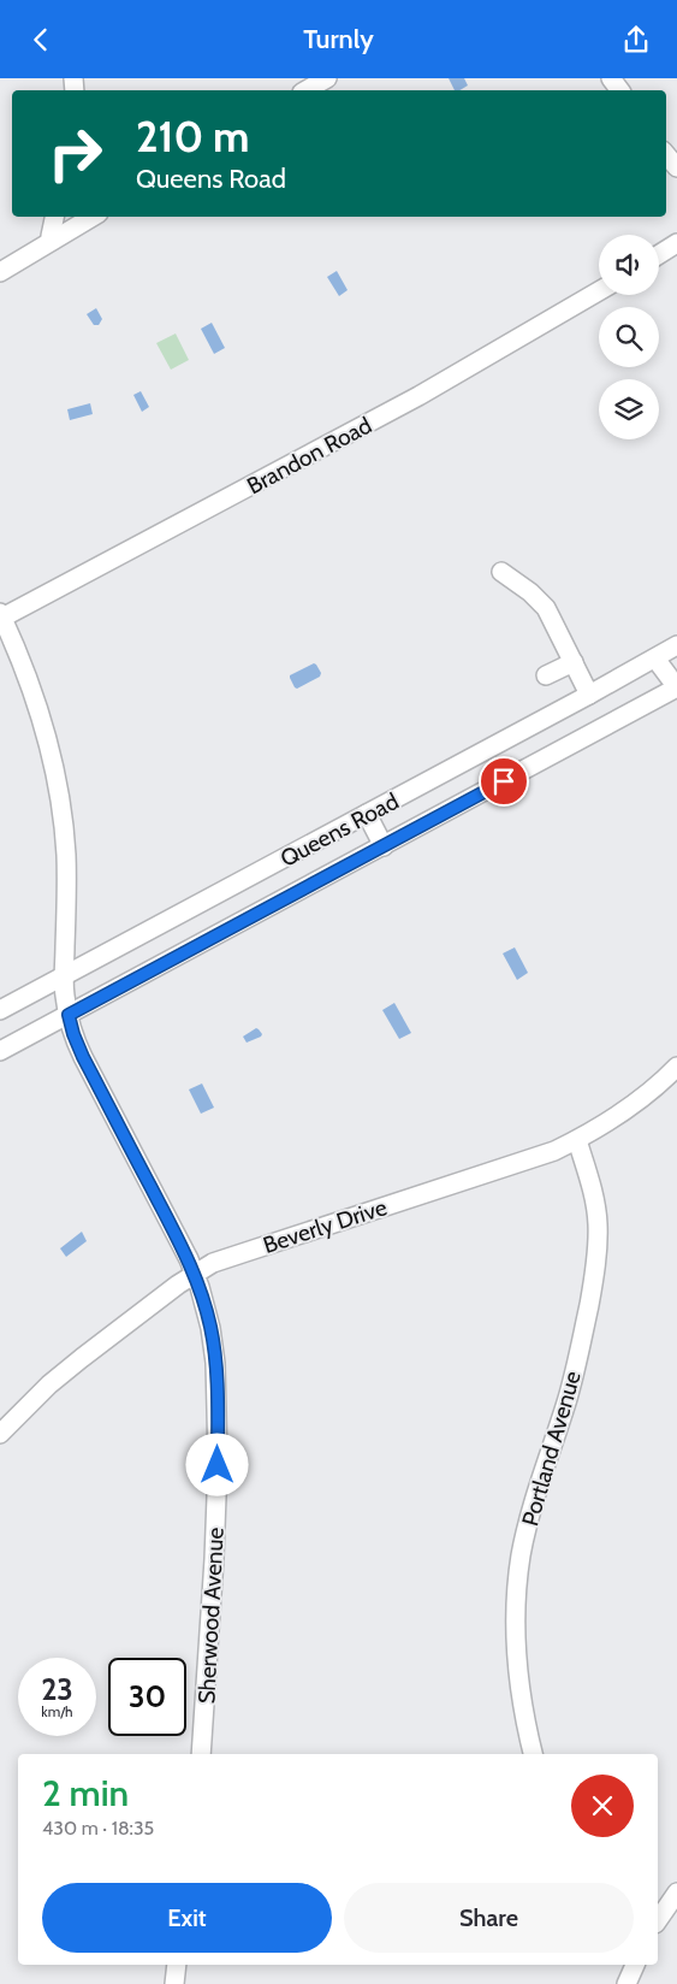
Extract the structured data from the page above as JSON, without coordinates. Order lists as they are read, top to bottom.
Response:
{
  "streets": {
    "street": [
      "Brandon Road",
      "Queens Road",
      "Beverly Drive",
      "Portland Avenue",
      "Sherwood Avenue"
    ]
  },
  "crossings": [
    ["Brandon Road", "Sherwood Avenue"],
    ["Queens Road", "Sherwood Avenue"],
    ["Beverly Drive", "Portland Avenue"],
    ["Beverly Drive", "Sherwood Avenue"]
  ],
  "page": {
    "header": "Turnly",
    "turn": ["210 m", "Queens Road"],
    "speed": "23 km/h",
    "limit": "30",
    "heading": ["2 min", "430 m · 18:35"],
    "buttons": ["Exit", "Share"]
  }
}
